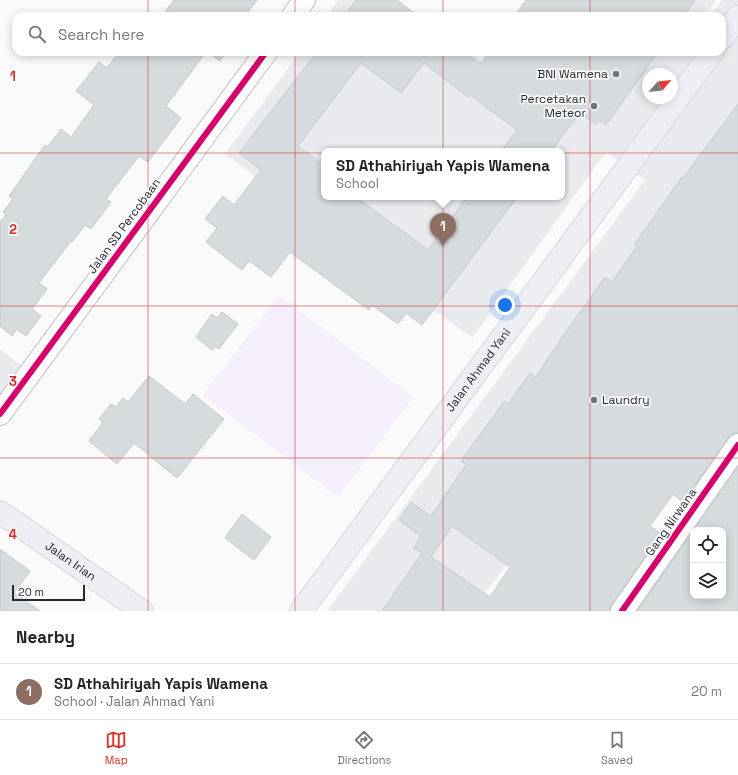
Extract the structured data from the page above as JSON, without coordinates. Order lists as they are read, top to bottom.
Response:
{
  "streets": {
    "main road": ["Jalan Ahmad Yani", "Jalan Irian"],
    "street": ["Jalan SD Percobaan", "Gang Nirwana"]
  },
  "places": ["BNI Wamena", "Percetakan Meteor", "Laundry"],
  "scale_bar": "20 m",
  "north": "top right",
  "page": {
    "search": "Search here",
    "popup": ["SD Athahiriyah Yapis Wamena", "School"],
    "pins": "1",
    "scale": "20 m",
    "heading": "Nearby",
    "list": [
      {
        "mark": "1",
        "name": "SD Athahiriyah Yapis Wamena",
        "note": "School · Jalan Ahmad Yani",
        "value": "20 m"
      }
    ],
    "nav": ["Map", "Directions", "Saved"]
  },
  "grid": {
    "rows": [
      "1",
      "2",
      "3",
      "4"
    ]
  }
}
